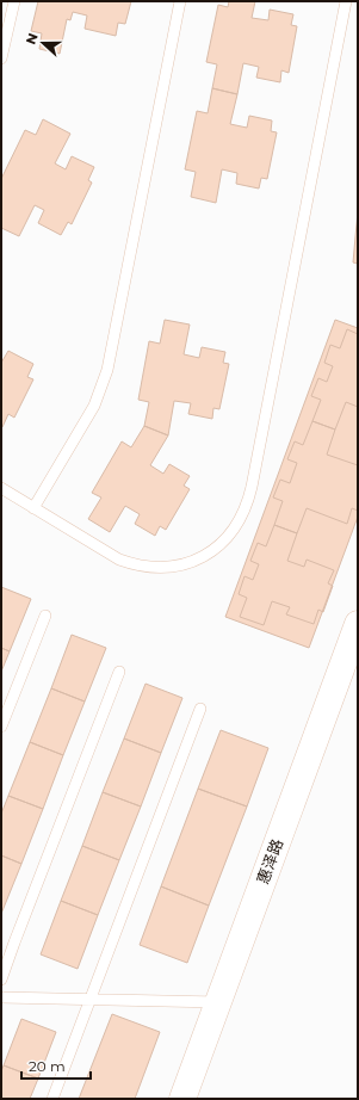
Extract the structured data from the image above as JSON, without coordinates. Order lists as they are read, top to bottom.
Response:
{
  "streets": {
    "street": ["惠泽路"]
  },
  "scale_bar": "20 m",
  "north": "left"
}
